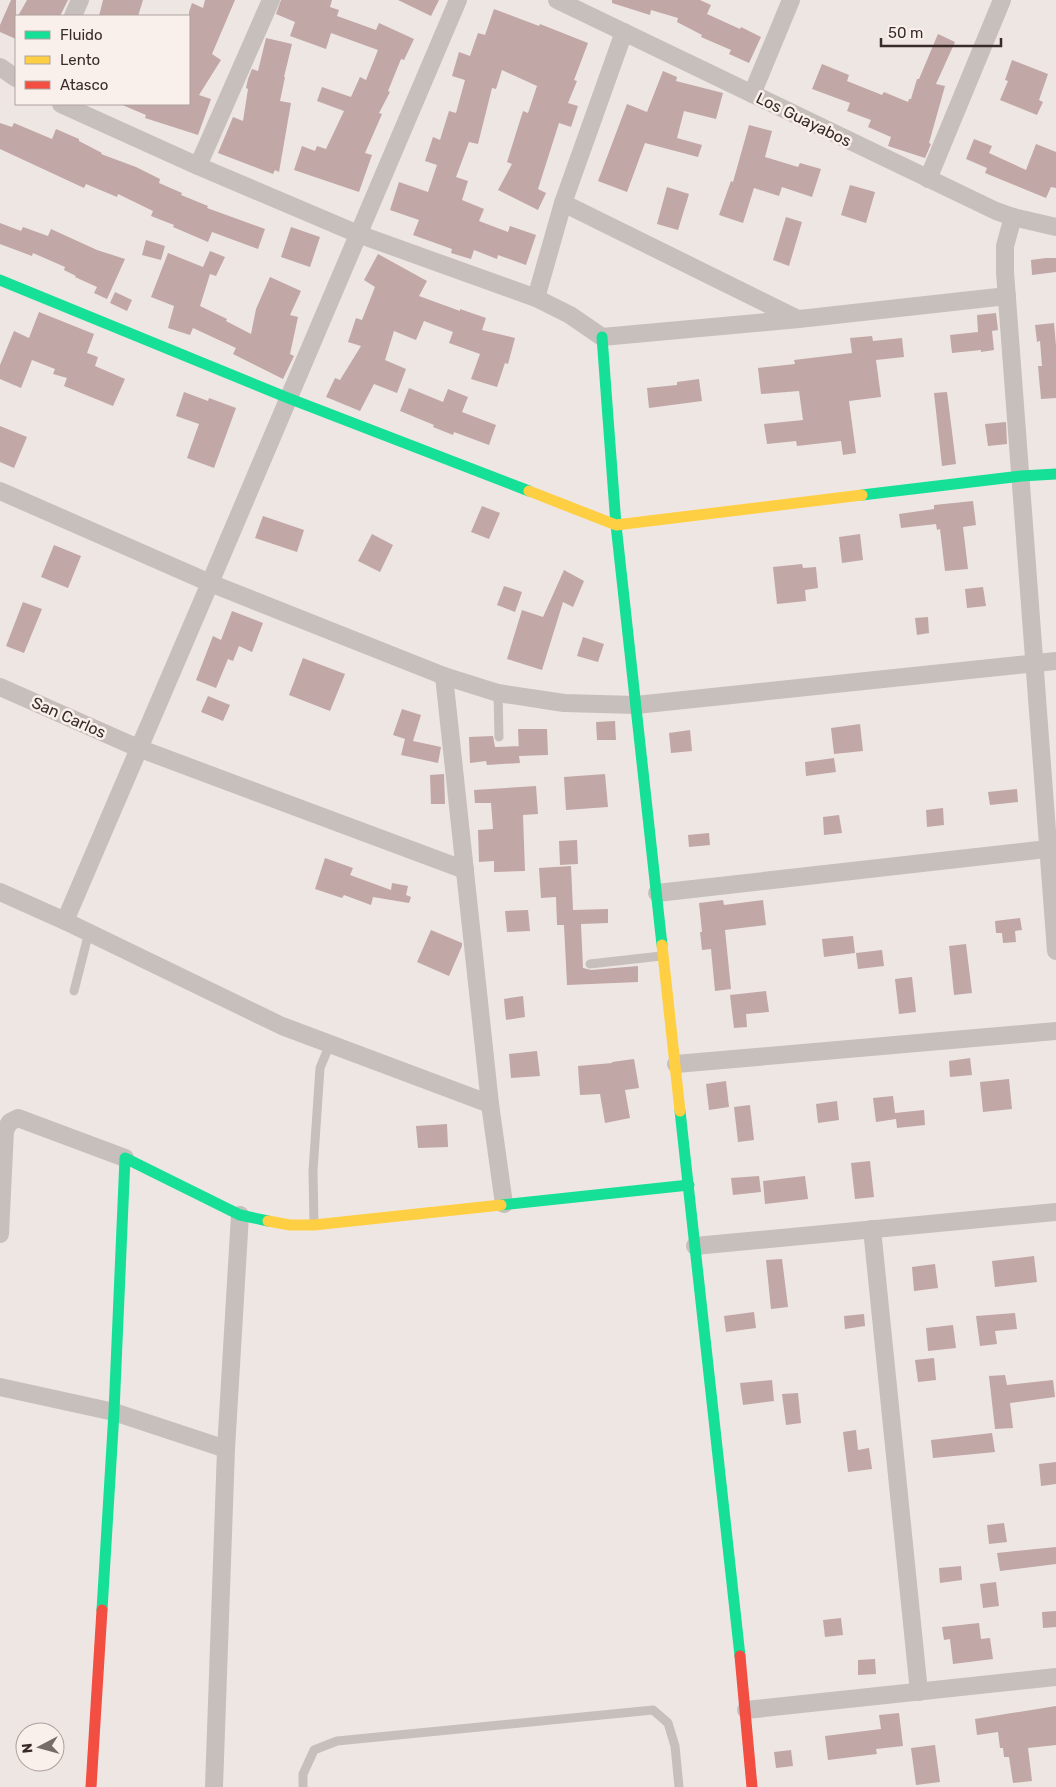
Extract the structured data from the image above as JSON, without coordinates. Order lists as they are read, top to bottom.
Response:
{
  "streets": {
    "street": ["Los Guayabos", "San Carlos"]
  },
  "legend": ["Fluido", "Lento", "Atasco"],
  "scale_bar": "50 m",
  "north": "left"
}
